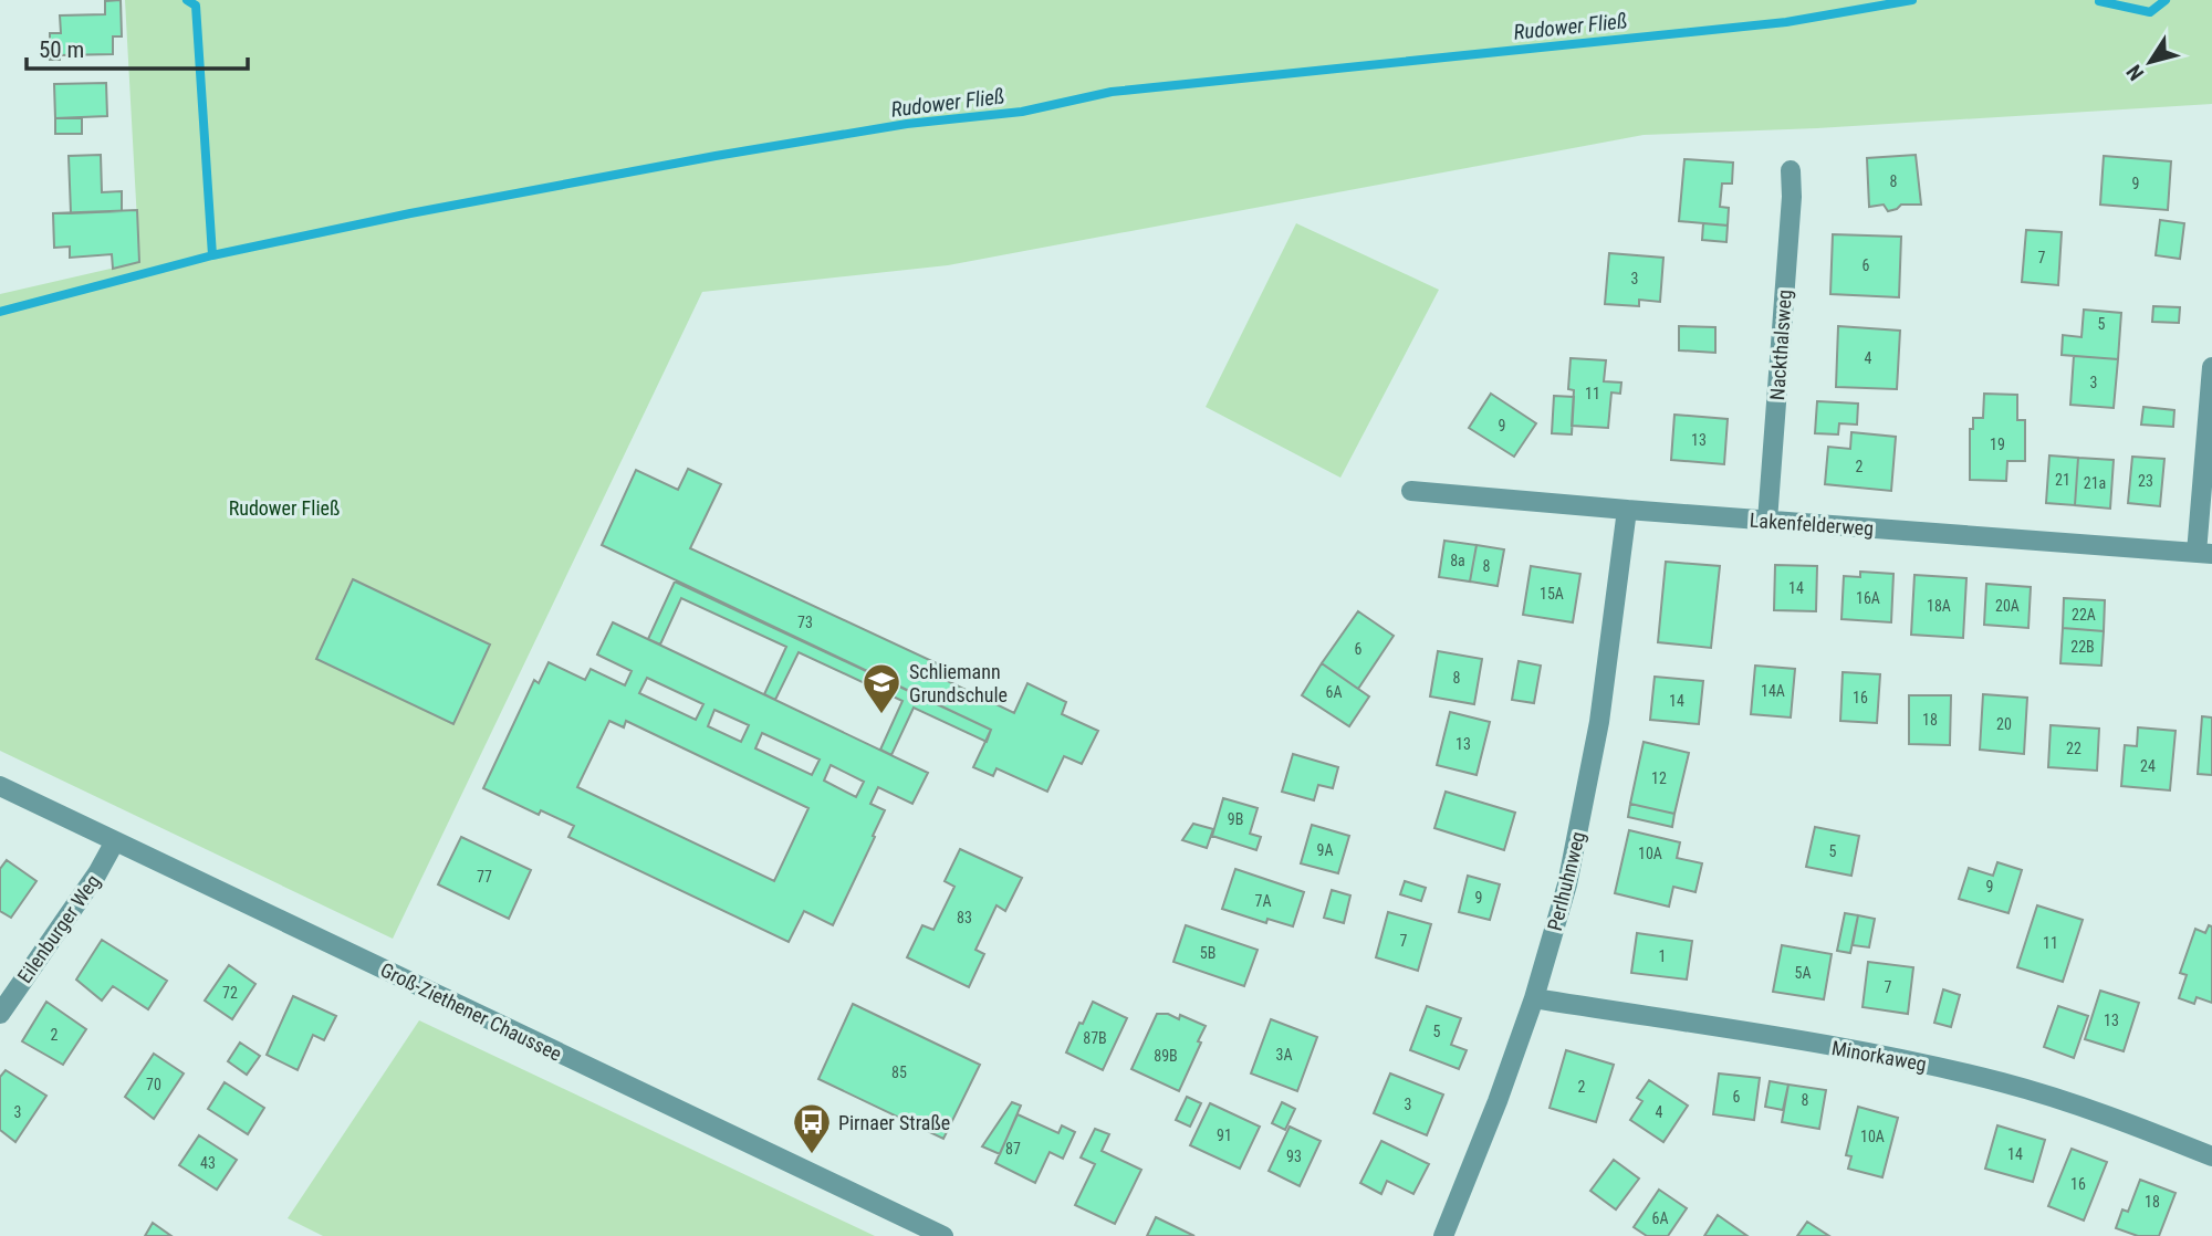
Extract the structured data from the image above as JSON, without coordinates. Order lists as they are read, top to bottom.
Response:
{
  "streets": {
    "street": [
      "Nackthalsweg",
      "Lakenfelderweg",
      "Perlhuhnweg",
      "Eilenburger Weg",
      "Groß-Ziethener Chaussee",
      "Minorkaweg"
    ]
  },
  "crossings": [
    ["Nackthalsweg", "Lakenfelderweg"],
    ["Lakenfelderweg", "Perlhuhnweg"],
    ["Perlhuhnweg", "Minorkaweg"],
    ["Eilenburger Weg", "Groß-Ziethener Chaussee"]
  ],
  "water": ["Rudower Fließ"],
  "parks": ["Rudower Fließ"],
  "places": {
    "school or university": ["Schliemann Grundschule"],
    "bus stop": ["Pirnaer Straße"]
  },
  "house_numbers": [
    "8",
    "9",
    "7",
    "6",
    "3",
    "5",
    "4",
    "3",
    "11",
    "9",
    "13",
    "19",
    "2",
    "21",
    "23",
    "21a",
    "8a",
    "8",
    "14",
    "15A",
    "16A",
    "18A",
    "20A",
    "22A",
    "73",
    "22B",
    "6",
    "8",
    "14A",
    "6A",
    "16",
    "14",
    "18",
    "20",
    "13",
    "22",
    "24",
    "12",
    "9B",
    "9A",
    "5",
    "10A",
    "77",
    "9",
    "9",
    "7A",
    "83",
    "7",
    "11",
    "5B",
    "1",
    "5A",
    "7",
    "72",
    "13",
    "5",
    "2",
    "87B",
    "3A",
    "89B",
    "85",
    "70",
    "2",
    "6",
    "8",
    "3",
    "3",
    "4",
    "91",
    "10A",
    "87",
    "14",
    "93",
    "43",
    "16",
    "18",
    "6A"
  ],
  "scale_bar": "50 m",
  "north": "bottom left"
}
